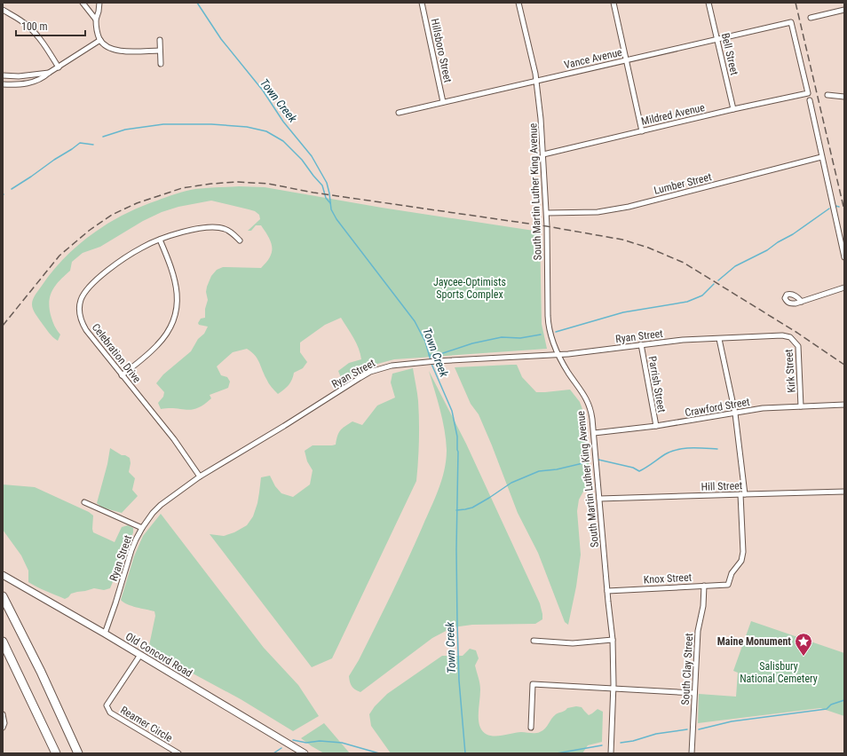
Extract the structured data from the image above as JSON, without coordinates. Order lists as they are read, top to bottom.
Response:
{
  "streets": {
    "main road": ["Old Concord Road"],
    "street": [
      "Hillsboro Street",
      "Bell Street",
      "Vance Avenue",
      "Mildred Avenue",
      "Lumber Street",
      "South Martin Luther King Avenue",
      "Ryan Street",
      "Celebration Drive",
      "Kirk Street",
      "Parrish Street",
      "Crawford Street",
      "Hill Street",
      "Knox Street",
      "South Clay Street",
      "Reamer Circle"
    ]
  },
  "crossings": [
    ["Hillsboro Street", "Vance Avenue"],
    ["Bell Street", "Vance Avenue"],
    ["Bell Street", "Mildred Avenue"],
    ["Vance Avenue", "Mildred Avenue"],
    ["Vance Avenue", "South Martin Luther King Avenue"],
    ["Mildred Avenue", "South Martin Luther King Avenue"],
    ["Lumber Street", "South Martin Luther King Avenue"],
    ["South Martin Luther King Avenue", "Ryan Street"],
    ["South Martin Luther King Avenue", "Crawford Street"],
    ["South Martin Luther King Avenue", "Hill Street"],
    ["South Martin Luther King Avenue", "Knox Street"],
    ["Ryan Street", "Celebration Drive"],
    ["Ryan Street", "Kirk Street"],
    ["Ryan Street", "Parrish Street"],
    ["Ryan Street", "Old Concord Road"],
    ["Kirk Street", "Crawford Street"],
    ["Parrish Street", "Crawford Street"],
    ["Hill Street", "Knox Street"],
    ["Knox Street", "South Clay Street"],
    ["Old Concord Road", "Reamer Circle"]
  ],
  "water": ["Town Creek"],
  "parks": ["Jaycee-Optimists Sports Complex", "Salisbury National Cemetery"],
  "places": {
    "place": ["Maine Monument"]
  },
  "scale_bar": "100 m"
}
